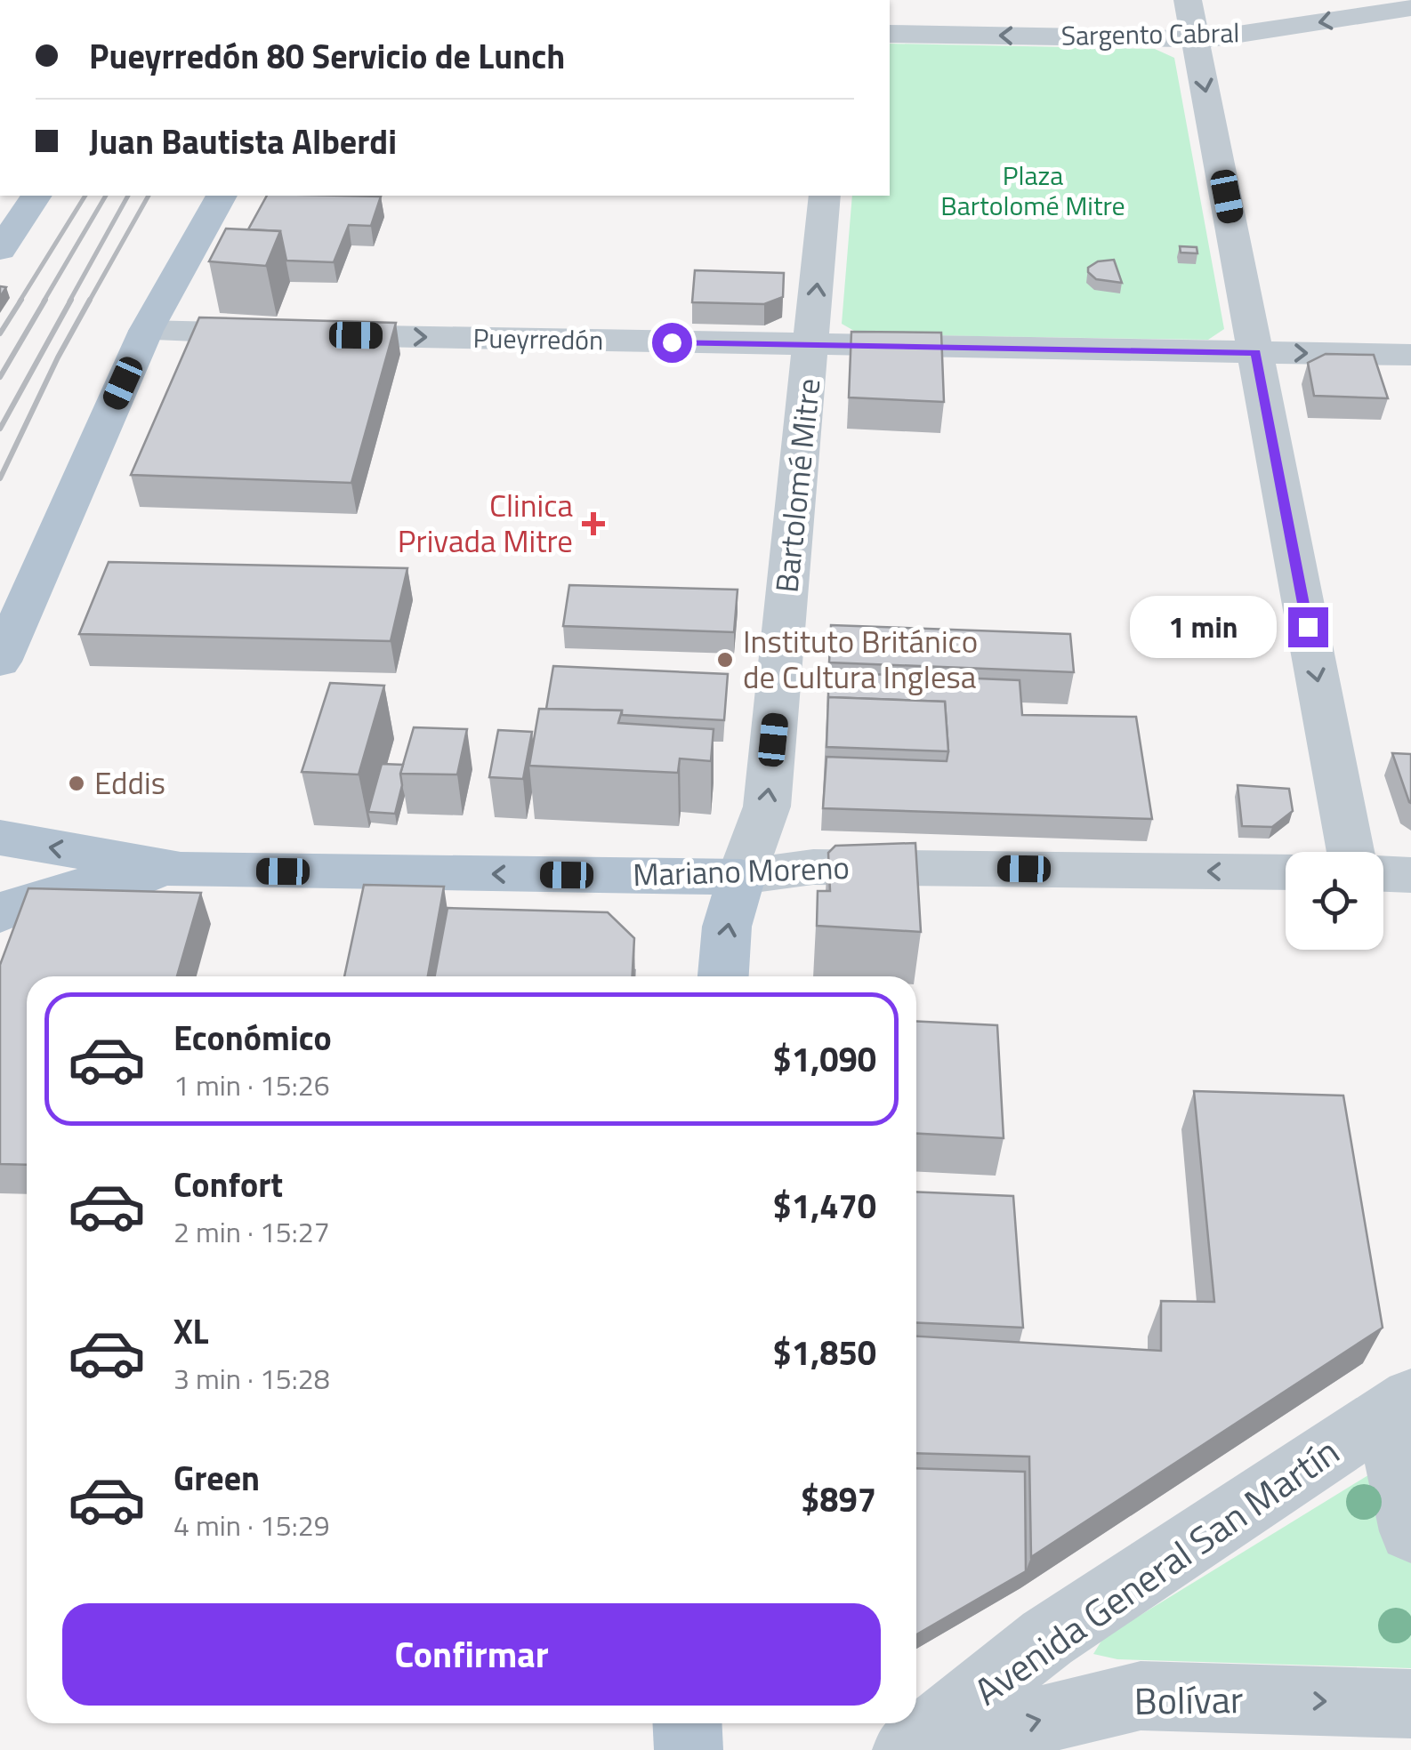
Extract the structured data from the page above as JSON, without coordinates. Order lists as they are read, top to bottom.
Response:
{
  "streets": {
    "main road": ["Bartolomé Mitre", "Mariano Moreno"],
    "street": [
      "Sargento Cabral",
      "Pueyrredón",
      "Avenida General San Martín",
      "Bolívar"
    ]
  },
  "crossings": [
    ["Pueyrredón", "Bartolomé Mitre"],
    ["Bartolomé Mitre", "Mariano Moreno"]
  ],
  "one_way": [
    "Sargento Cabral",
    "Pueyrredón",
    "Bartolomé Mitre",
    "Mariano Moreno",
    "Bolívar"
  ],
  "parks": ["Plaza Bartolomé Mitre"],
  "places": {
    "health": ["Clinica Privada Mitre"],
    "other": ["Instituto Británico de Cultura Inglesa", "Eddis"]
  },
  "page": {
    "banner": ["Pueyrredón 80 Servicio de Lunch", "Juan Bautista Alberdi"],
    "bubble": "1 min",
    "list": [
      {
        "name": "Económico",
        "note": "1 min · 15:26",
        "value": "$1,090"
      },
      {
        "name": "Confort",
        "note": "2 min · 15:27",
        "value": "$1,470"
      },
      {
        "name": "XL",
        "note": "3 min · 15:28",
        "value": "$1,850"
      },
      {
        "name": "Green",
        "note": "4 min · 15:29",
        "value": "$897"
      }
    ],
    "buttons": "Confirmar"
  }
}
